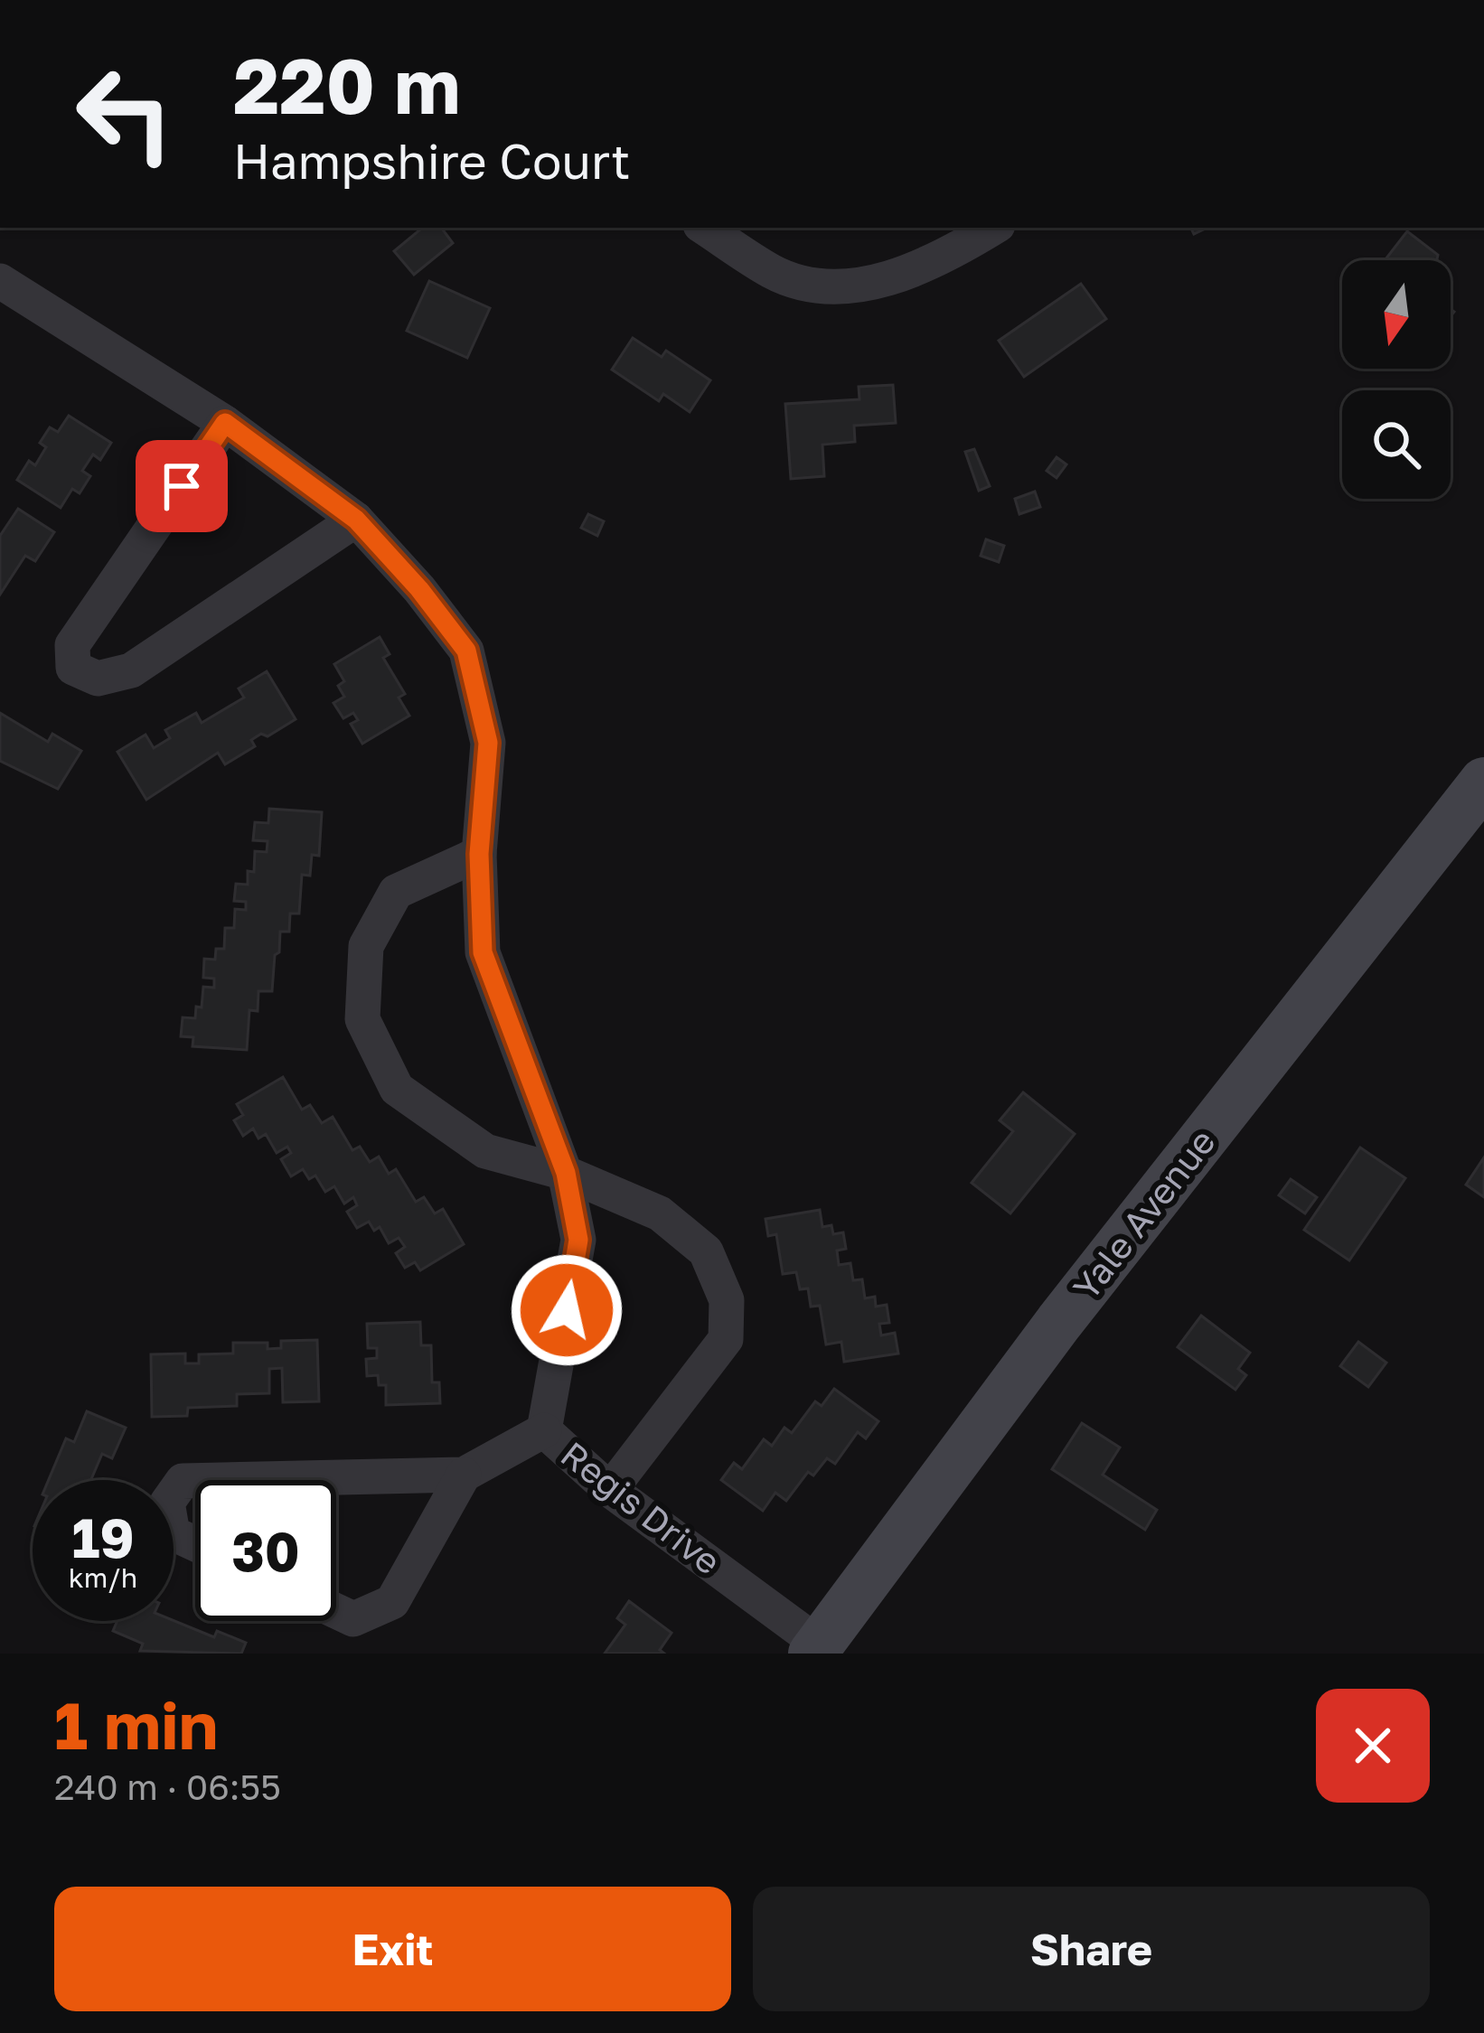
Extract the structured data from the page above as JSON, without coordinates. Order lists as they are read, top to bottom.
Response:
{
  "streets": {
    "street": ["Yale Avenue", "Regis Drive"]
  },
  "crossings": [
    ["Yale Avenue", "Regis Drive"]
  ],
  "north": "bottom",
  "page": {
    "turn": ["220 m", "Hampshire Court"],
    "speed": "19 km/h",
    "limit": "30",
    "heading": ["1 min", "240 m · 06:55"],
    "buttons": ["Exit", "Share"]
  }
}
